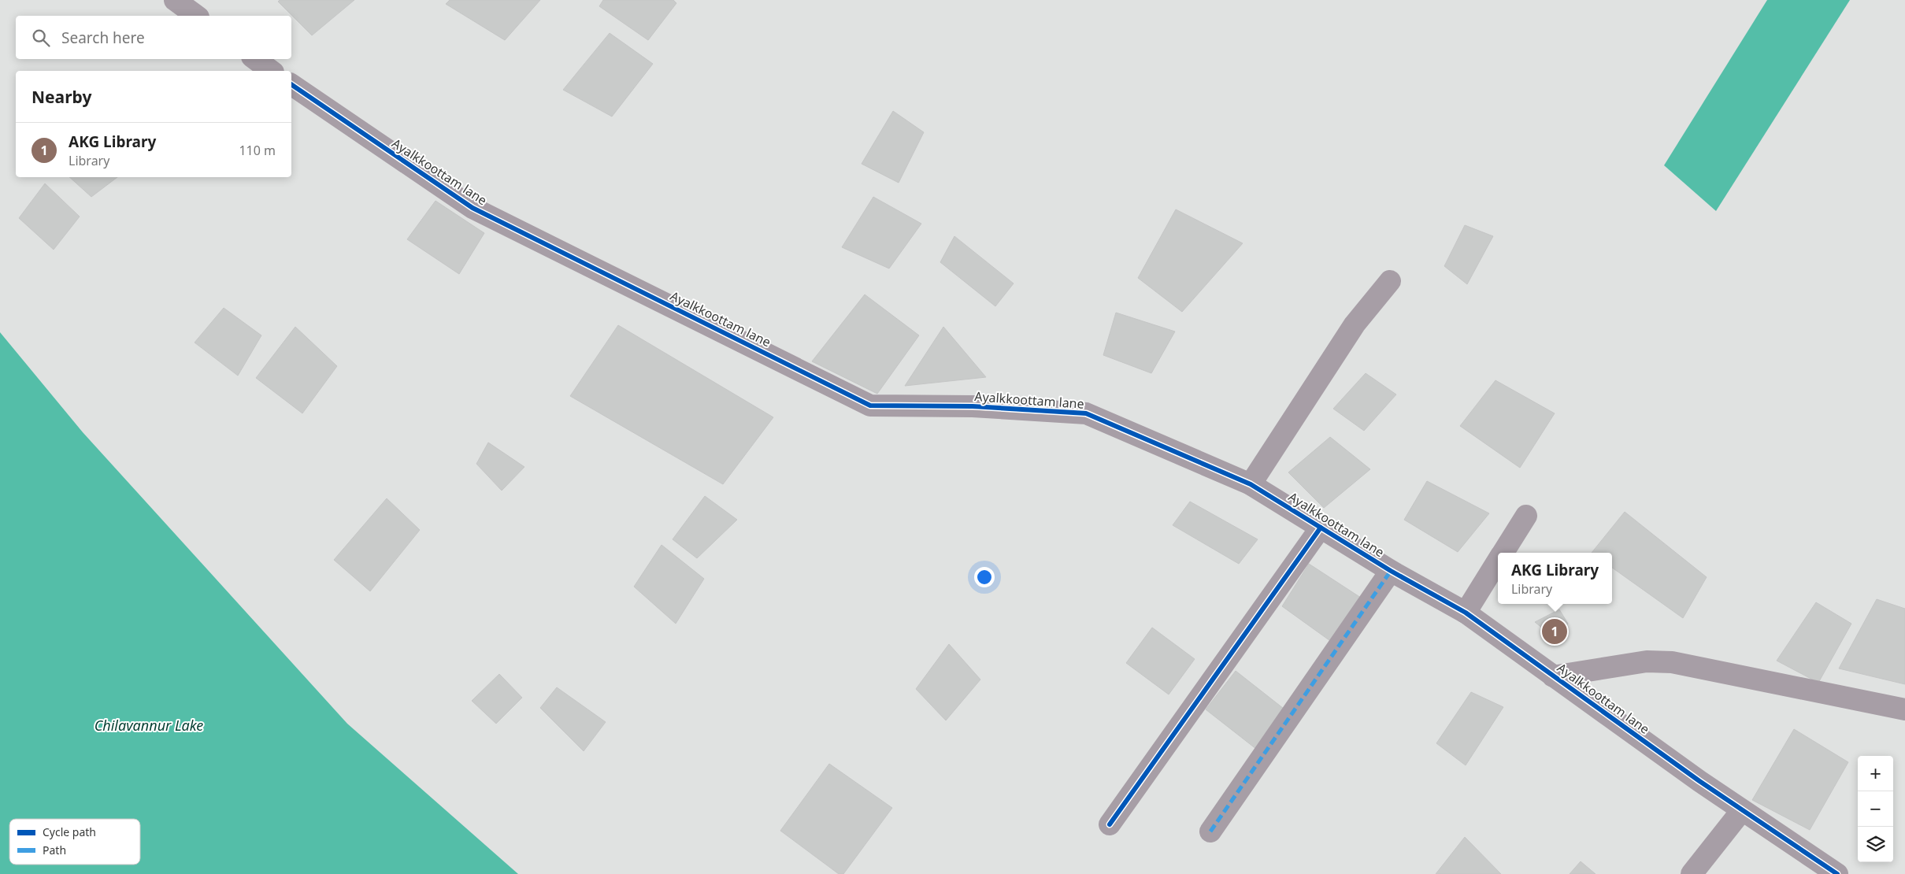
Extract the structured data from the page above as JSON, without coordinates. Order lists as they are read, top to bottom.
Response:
{
  "streets": {
    "street": ["Ayalkkoottam lane"]
  },
  "water": ["Chilavannur Lake"],
  "legend": ["Cycle path", "Path"],
  "page": {
    "search": "Search here",
    "heading": "Nearby",
    "list": [
      {
        "mark": "1",
        "name": "AKG Library",
        "note": "Library",
        "value": "110 m"
      }
    ],
    "popup": ["AKG Library", "Library"],
    "pins": "1",
    "map_buttons": ["+", "−"]
  }
}
